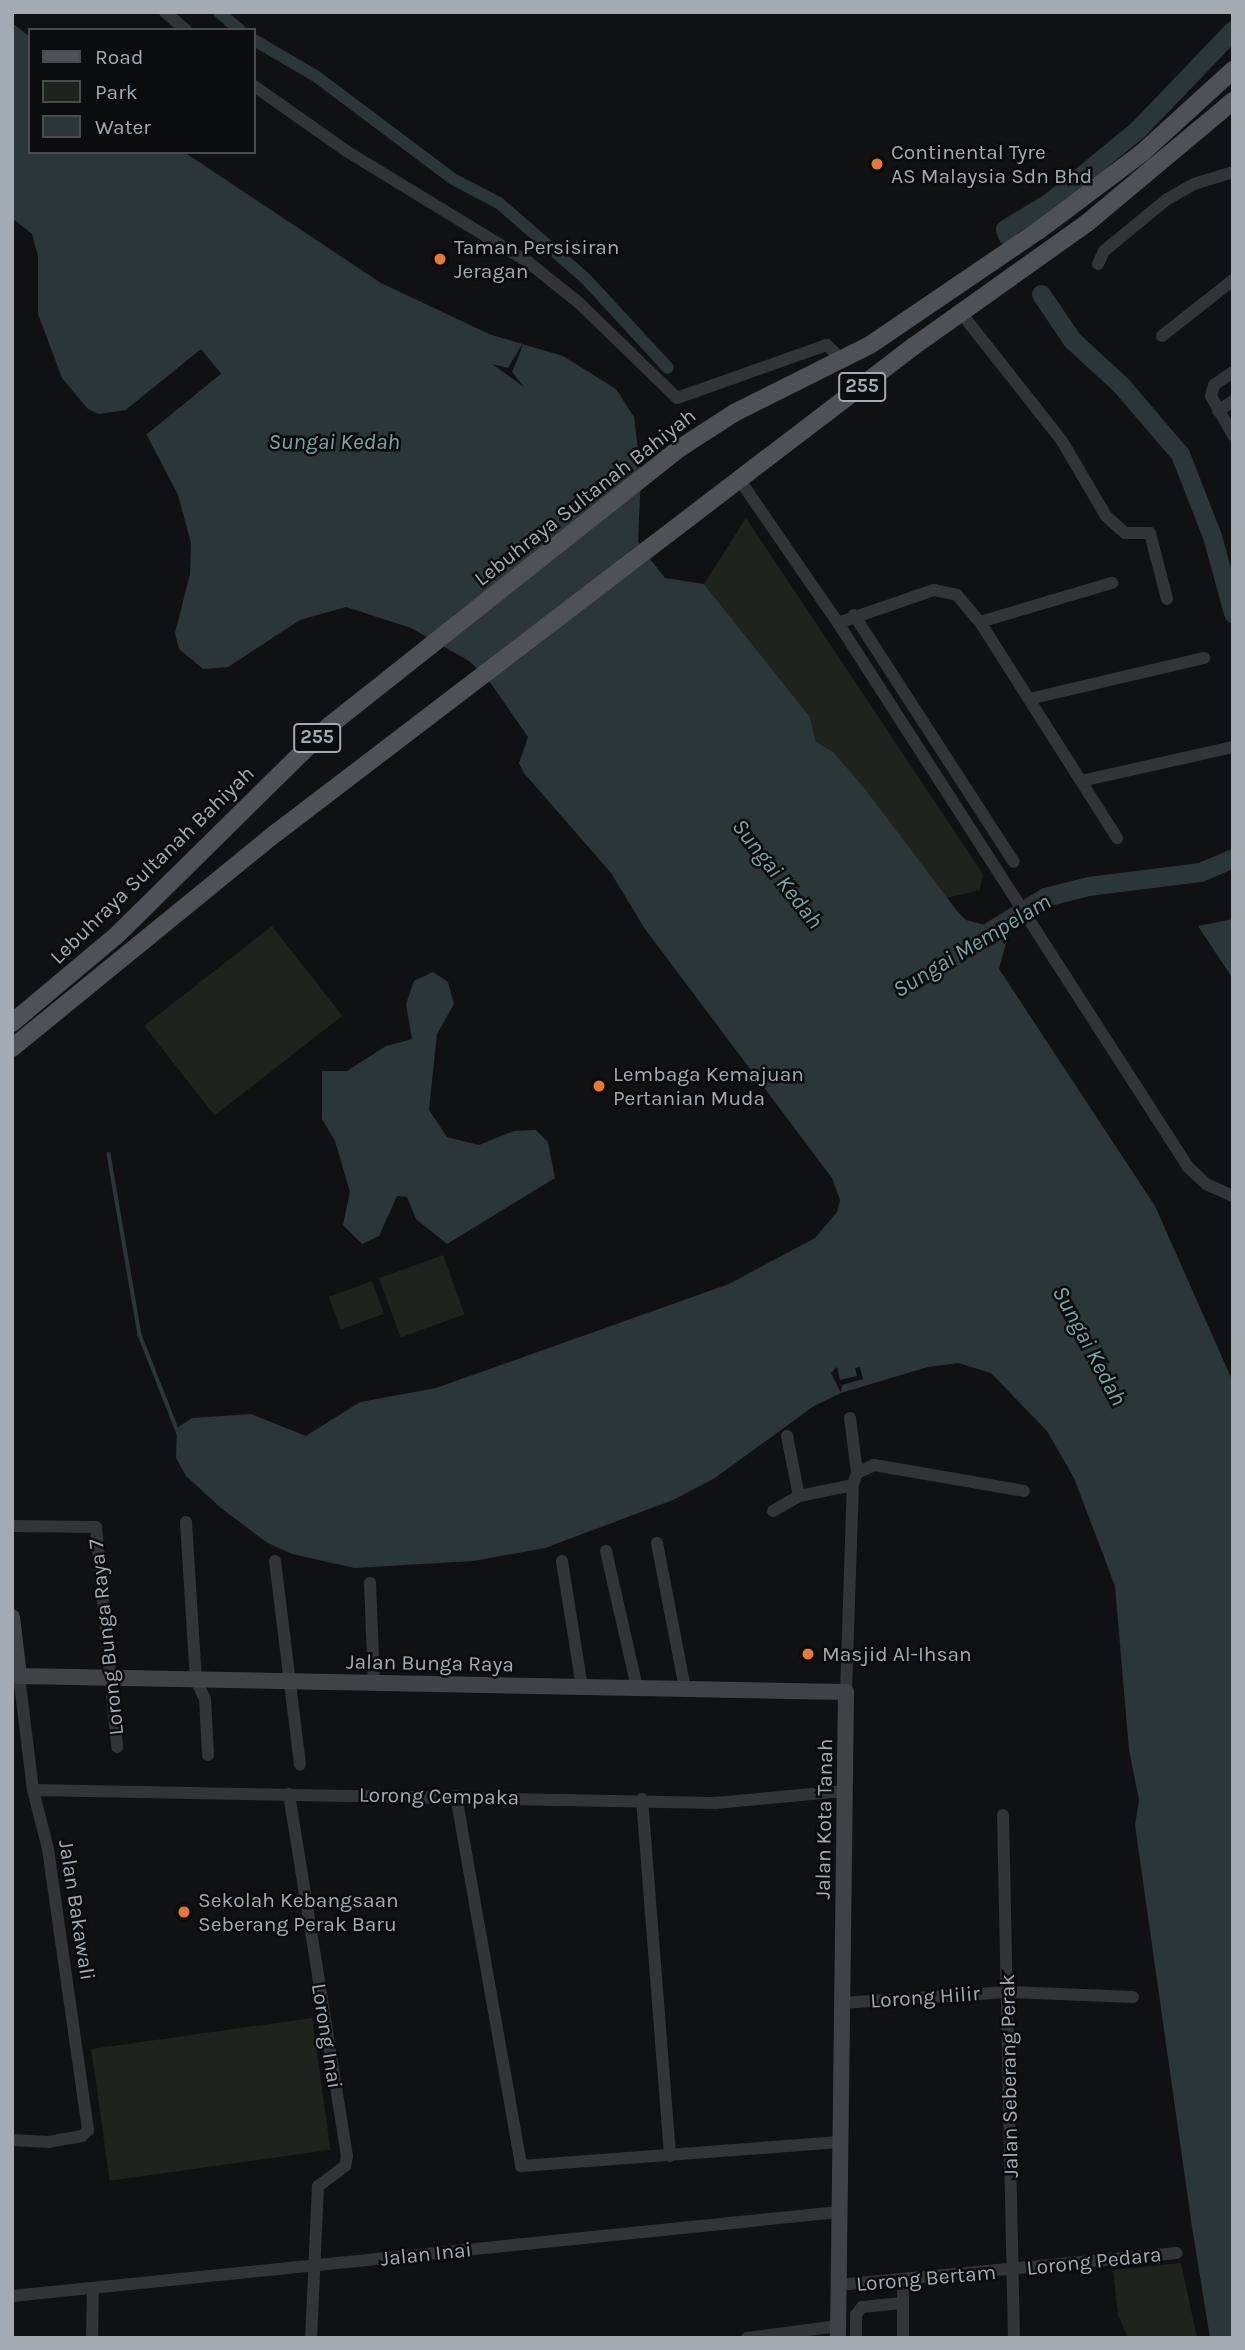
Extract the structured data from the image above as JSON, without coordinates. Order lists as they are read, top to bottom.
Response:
{
  "streets": {
    "main road": ["255", "Lebuhraya Sultanah Bahiyah"],
    "street": [
      "Lorong Bunga Raya 7",
      "Jalan Bunga Raya",
      "Lorong Cempaka",
      "Jalan Kota Tanah",
      "Jalan Bakawali",
      "Lorong Hilir",
      "Lorong Inai",
      "Jalan Seberang Perak",
      "Jalan Inai",
      "Lorong Pedara",
      "Lorong Bertam"
    ]
  },
  "crossings": [
    ["Lorong Bunga Raya 7", "Jalan Bunga Raya"],
    ["Jalan Bunga Raya", "Jalan Kota Tanah"],
    ["Jalan Bunga Raya", "Jalan Bakawali"],
    ["Lorong Cempaka", "Jalan Kota Tanah"],
    ["Lorong Cempaka", "Jalan Bakawali"],
    ["Lorong Cempaka", "Lorong Inai"],
    ["Jalan Kota Tanah", "Lorong Hilir"],
    ["Jalan Kota Tanah", "Jalan Inai"],
    ["Jalan Kota Tanah", "Lorong Bertam"],
    ["Lorong Hilir", "Jalan Seberang Perak"],
    ["Lorong Inai", "Jalan Inai"],
    ["Jalan Seberang Perak", "Lorong Pedara"],
    ["Jalan Seberang Perak", "Lorong Bertam"],
    ["Lorong Pedara", "Lorong Bertam"]
  ],
  "water": ["Sungai Kedah", "Sungai Mempelam"],
  "places": [
    "Continental Tyre AS Malaysia Sdn Bhd",
    "Taman Persisiran Jeragan",
    "Lembaga Kemajuan Pertanian Muda",
    "Masjid Al-Ihsan",
    "Sekolah Kebangsaan Seberang Perak Baru"
  ],
  "legend": ["Road", "Park", "Water"]
}
